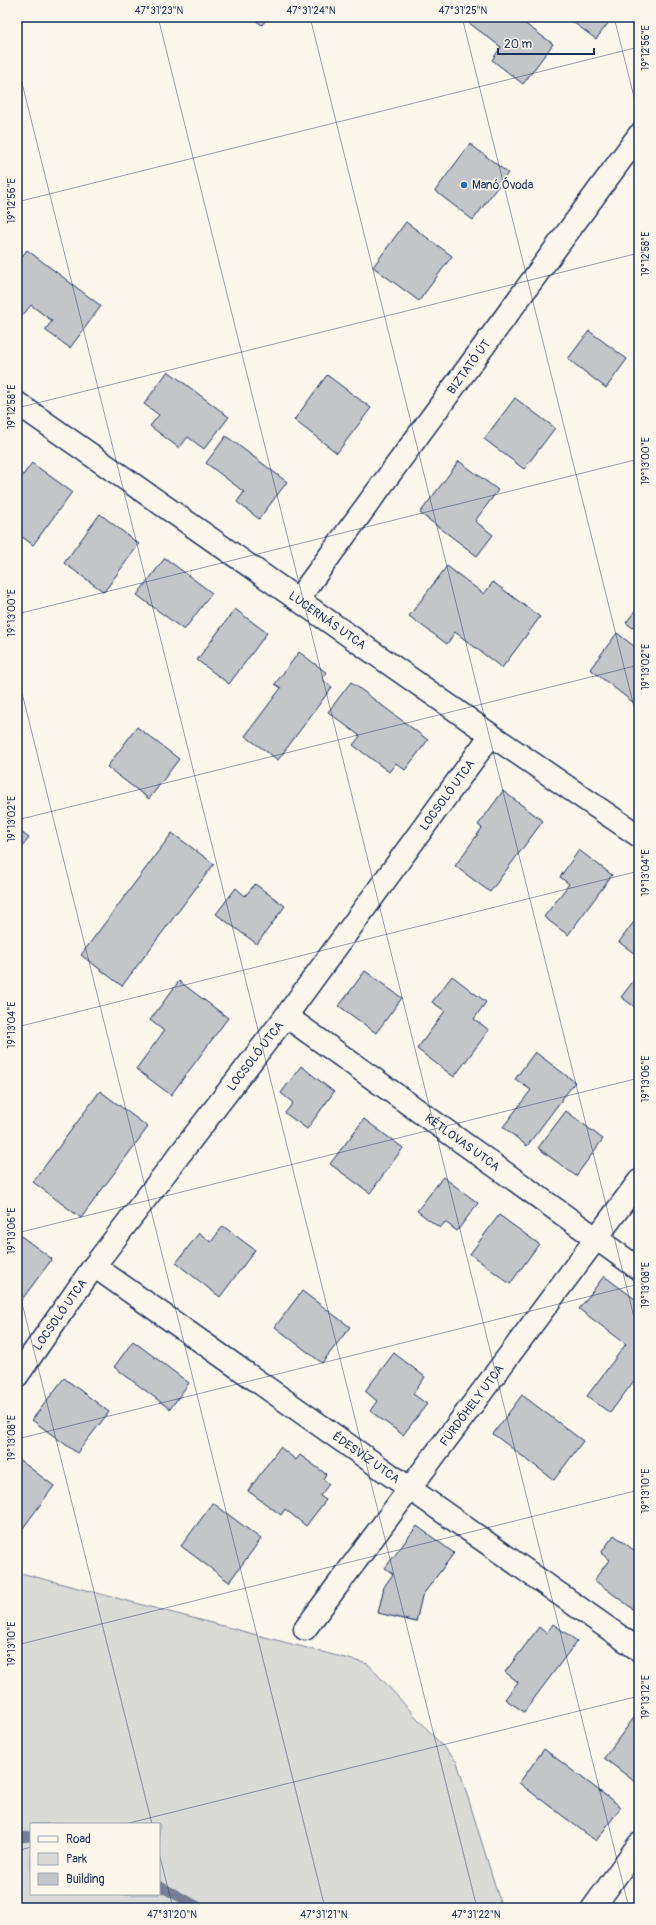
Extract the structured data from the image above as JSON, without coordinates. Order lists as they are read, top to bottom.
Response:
{
  "streets": {
    "street": [
      "BIZTATÓ ÚT",
      "LUCERNÁS UTCA",
      "LOCSOLÓ UTCA",
      "KÉTLOVAS UTCA",
      "FÜRDŐHELY UTCA",
      "ÉDESVÍZ UTCA"
    ]
  },
  "crossings": [
    ["BIZTATÓ ÚT", "LUCERNÁS UTCA"],
    ["LUCERNÁS UTCA", "LOCSOLÓ UTCA"],
    ["LOCSOLÓ UTCA", "KÉTLOVAS UTCA"],
    ["LOCSOLÓ UTCA", "ÉDESVÍZ UTCA"],
    ["KÉTLOVAS UTCA", "FÜRDŐHELY UTCA"],
    ["FÜRDŐHELY UTCA", "ÉDESVÍZ UTCA"]
  ],
  "places": ["Manó Óvoda"],
  "legend": ["Road", "Park", "Building"],
  "scale_bar": "20 m",
  "coordinates": [
    "47°31'23\"N",
    "47°31'24\"N",
    "47°31'25\"N",
    "19°12'56\"E",
    "19°12'58\"E",
    "19°13'00\"E",
    "19°13'02\"E",
    "19°13'04\"E",
    "19°13'06\"E",
    "19°13'08\"E",
    "19°13'10\"E",
    "19°13'12\"E",
    "47°31'20\"N",
    "47°31'21\"N",
    "47°31'22\"N"
  ]
}
